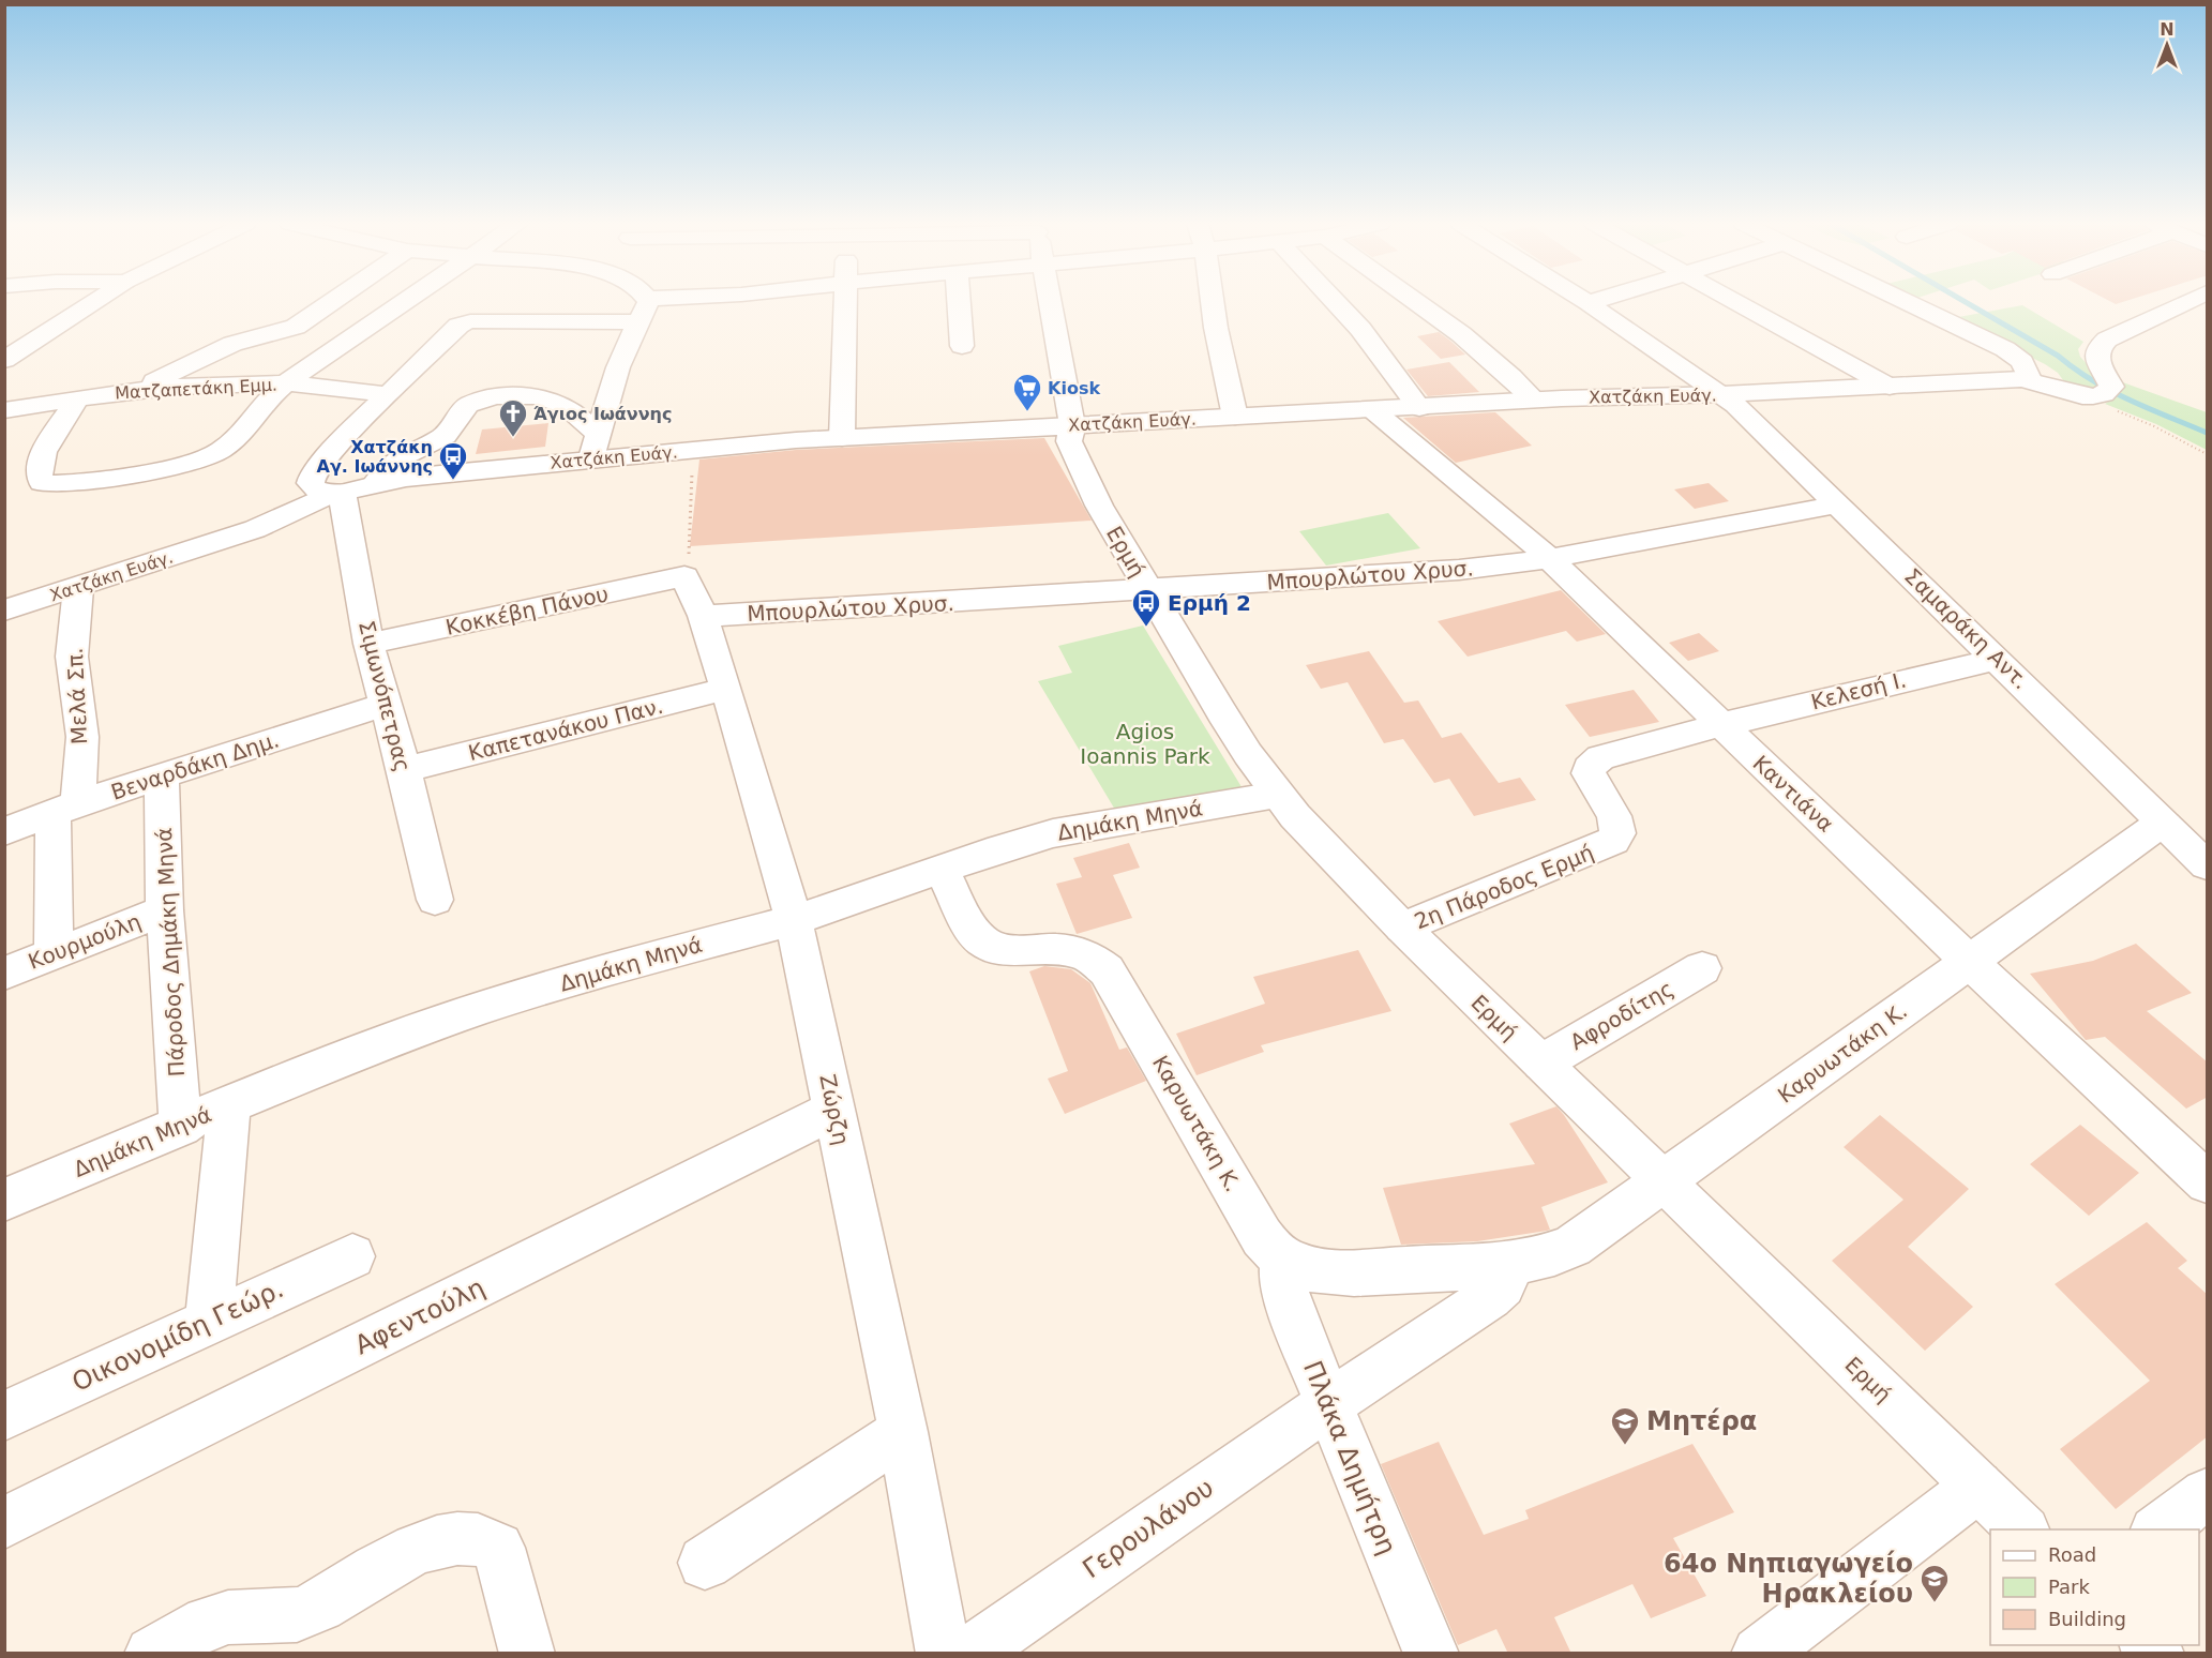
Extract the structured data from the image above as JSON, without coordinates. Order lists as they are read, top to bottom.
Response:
{
  "streets": {
    "street": [
      "Ματζαπετάκη Εμμ.",
      "Χατζάκη Ευάγ.",
      "Ερμή",
      "Μπουρλώτου Χρυσ.",
      "Κοκκέβη Πάνου",
      "Σαμαράκη Αντ.",
      "Κελεσή Ι.",
      "Μελά Σπ.",
      "Σιμωνόπετρας",
      "Καπετανάκου Παν.",
      "Βεναρδάκη Δημ.",
      "Καντιάνα",
      "Δημάκη Μηνά",
      "2η Πάροδος Ερμή",
      "Κουρμούλη",
      "Πάροδος Δημάκη Μηνά",
      "Αφροδίτης",
      "Καρυωτάκη Κ.",
      "Ζώρζη",
      "Αφεντούλη",
      "Οικονομίδη Γεώρ.",
      "Πλάκα Δημήτρη",
      "Γερουλάνου"
    ]
  },
  "crossings": [
    ["Χατζάκη Ευάγ.", "Ερμή"],
    ["Χατζάκη Ευάγ.", "Σαμαράκη Αντ."],
    ["Χατζάκη Ευάγ.", "Μελά Σπ."],
    ["Χατζάκη Ευάγ.", "Σιμωνόπετρας"],
    ["Χατζάκη Ευάγ.", "Καντιάνα"],
    ["Ερμή", "Μπουρλώτου Χρυσ."],
    ["Ερμή", "Δημάκη Μηνά"],
    ["Ερμή", "2η Πάροδος Ερμή"],
    ["Ερμή", "Αφροδίτης"],
    ["Ερμή", "Καρυωτάκη Κ."],
    ["Μπουρλώτου Χρυσ.", "Σαμαράκη Αντ."],
    ["Μπουρλώτου Χρυσ.", "Καντιάνα"],
    ["Μπουρλώτου Χρυσ.", "Ζώρζη"],
    ["Κοκκέβη Πάνου", "Σιμωνόπετρας"],
    ["Κοκκέβη Πάνου", "Ζώρζη"],
    ["Σαμαράκη Αντ.", "Κελεσή Ι."],
    ["Σαμαράκη Αντ.", "Καρυωτάκη Κ."],
    ["Κελεσή Ι.", "Καντιάνα"],
    ["Κελεσή Ι.", "2η Πάροδος Ερμή"],
    ["Μελά Σπ.", "Βεναρδάκη Δημ."],
    ["Μελά Σπ.", "Κουρμούλη"],
    ["Σιμωνόπετρας", "Καπετανάκου Παν."],
    ["Σιμωνόπετρας", "Βεναρδάκη Δημ."],
    ["Καπετανάκου Παν.", "Ζώρζη"],
    ["Βεναρδάκη Δημ.", "Πάροδος Δημάκη Μηνά"],
    ["Καντιάνα", "2η Πάροδος Ερμή"],
    ["Καντιάνα", "Καρυωτάκη Κ."],
    ["Δημάκη Μηνά", "Πάροδος Δημάκη Μηνά"],
    ["Δημάκη Μηνά", "Καρυωτάκη Κ."],
    ["Δημάκη Μηνά", "Ζώρζη"],
    ["Κουρμούλη", "Πάροδος Δημάκη Μηνά"],
    ["Καρυωτάκη Κ.", "Πλάκα Δημήτρη"],
    ["Ζώρζη", "Αφεντούλη"],
    ["Πλάκα Δημήτρη", "Γερουλάνου"]
  ],
  "parks": ["Agios Ioannis Park"],
  "places": {
    "supermarket": ["Kiosk"],
    "church": ["Άγιος Ιωάννης"],
    "bus stop": ["Χατζάκη Αγ. Ιωάννης", "Ερμή 2"],
    "school or university": ["Μητέρα", "64ο Νηπιαγωγείο Ηρακλείου"]
  },
  "legend": ["Road", "Park", "Building"],
  "north": "top"
}
